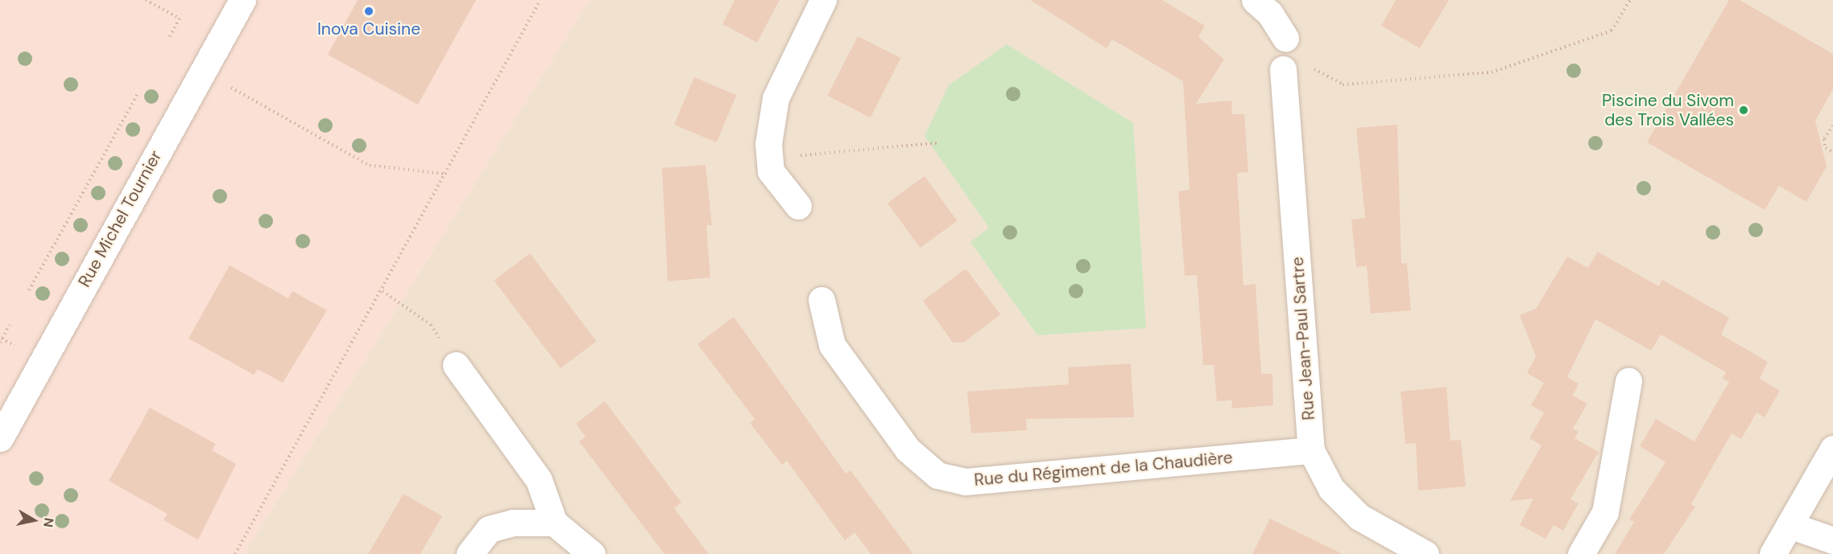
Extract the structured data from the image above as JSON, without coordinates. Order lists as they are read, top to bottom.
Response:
{
  "streets": {
    "street": ["Rue Michel Tournier", "Rue Jean-Paul Sartre", "Rue du Régiment de la Chaudière"]
  },
  "crossings": [
    ["Rue Jean-Paul Sartre", "Rue du Régiment de la Chaudière"]
  ],
  "places": ["Inova Cuisine", "Piscine du Sivom des Trois Vallées"],
  "north": "right"
}
